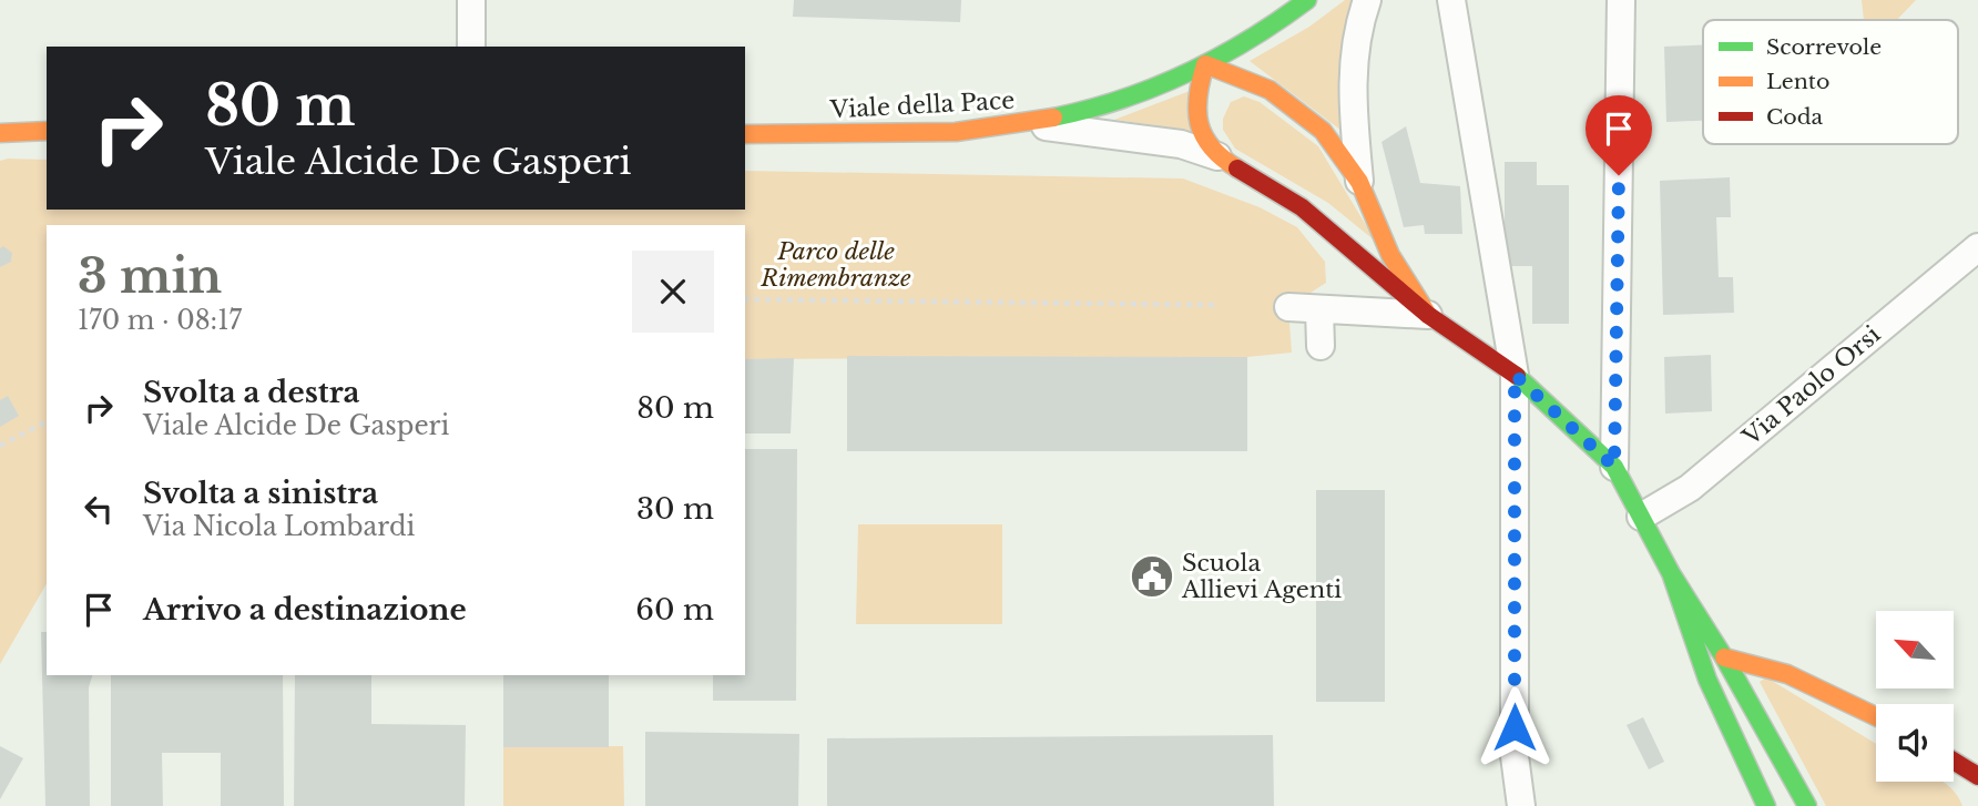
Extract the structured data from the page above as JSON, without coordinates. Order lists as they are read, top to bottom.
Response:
{
  "streets": {
    "street": ["Viale della Pace", "Via Paolo Orsi"]
  },
  "parks": ["Parco delle Rimembranze"],
  "places": {
    "public building": ["Scuola Allievi Agenti"]
  },
  "legend": ["Scorrevole", "Lento", "Coda"],
  "north": "top left",
  "page": {
    "turn": ["80 m", "Viale Alcide De Gasperi"],
    "heading": ["3 min", "170 m · 08:17"],
    "list": [
      {
        "name": "Svolta a destra",
        "note": "Viale Alcide De Gasperi",
        "value": "80 m"
      },
      {
        "name": "Svolta a sinistra",
        "note": "Via Nicola Lombardi",
        "value": "30 m"
      },
      {
        "name": "Arrivo a destinazione",
        "value": "60 m"
      }
    ]
  }
}
